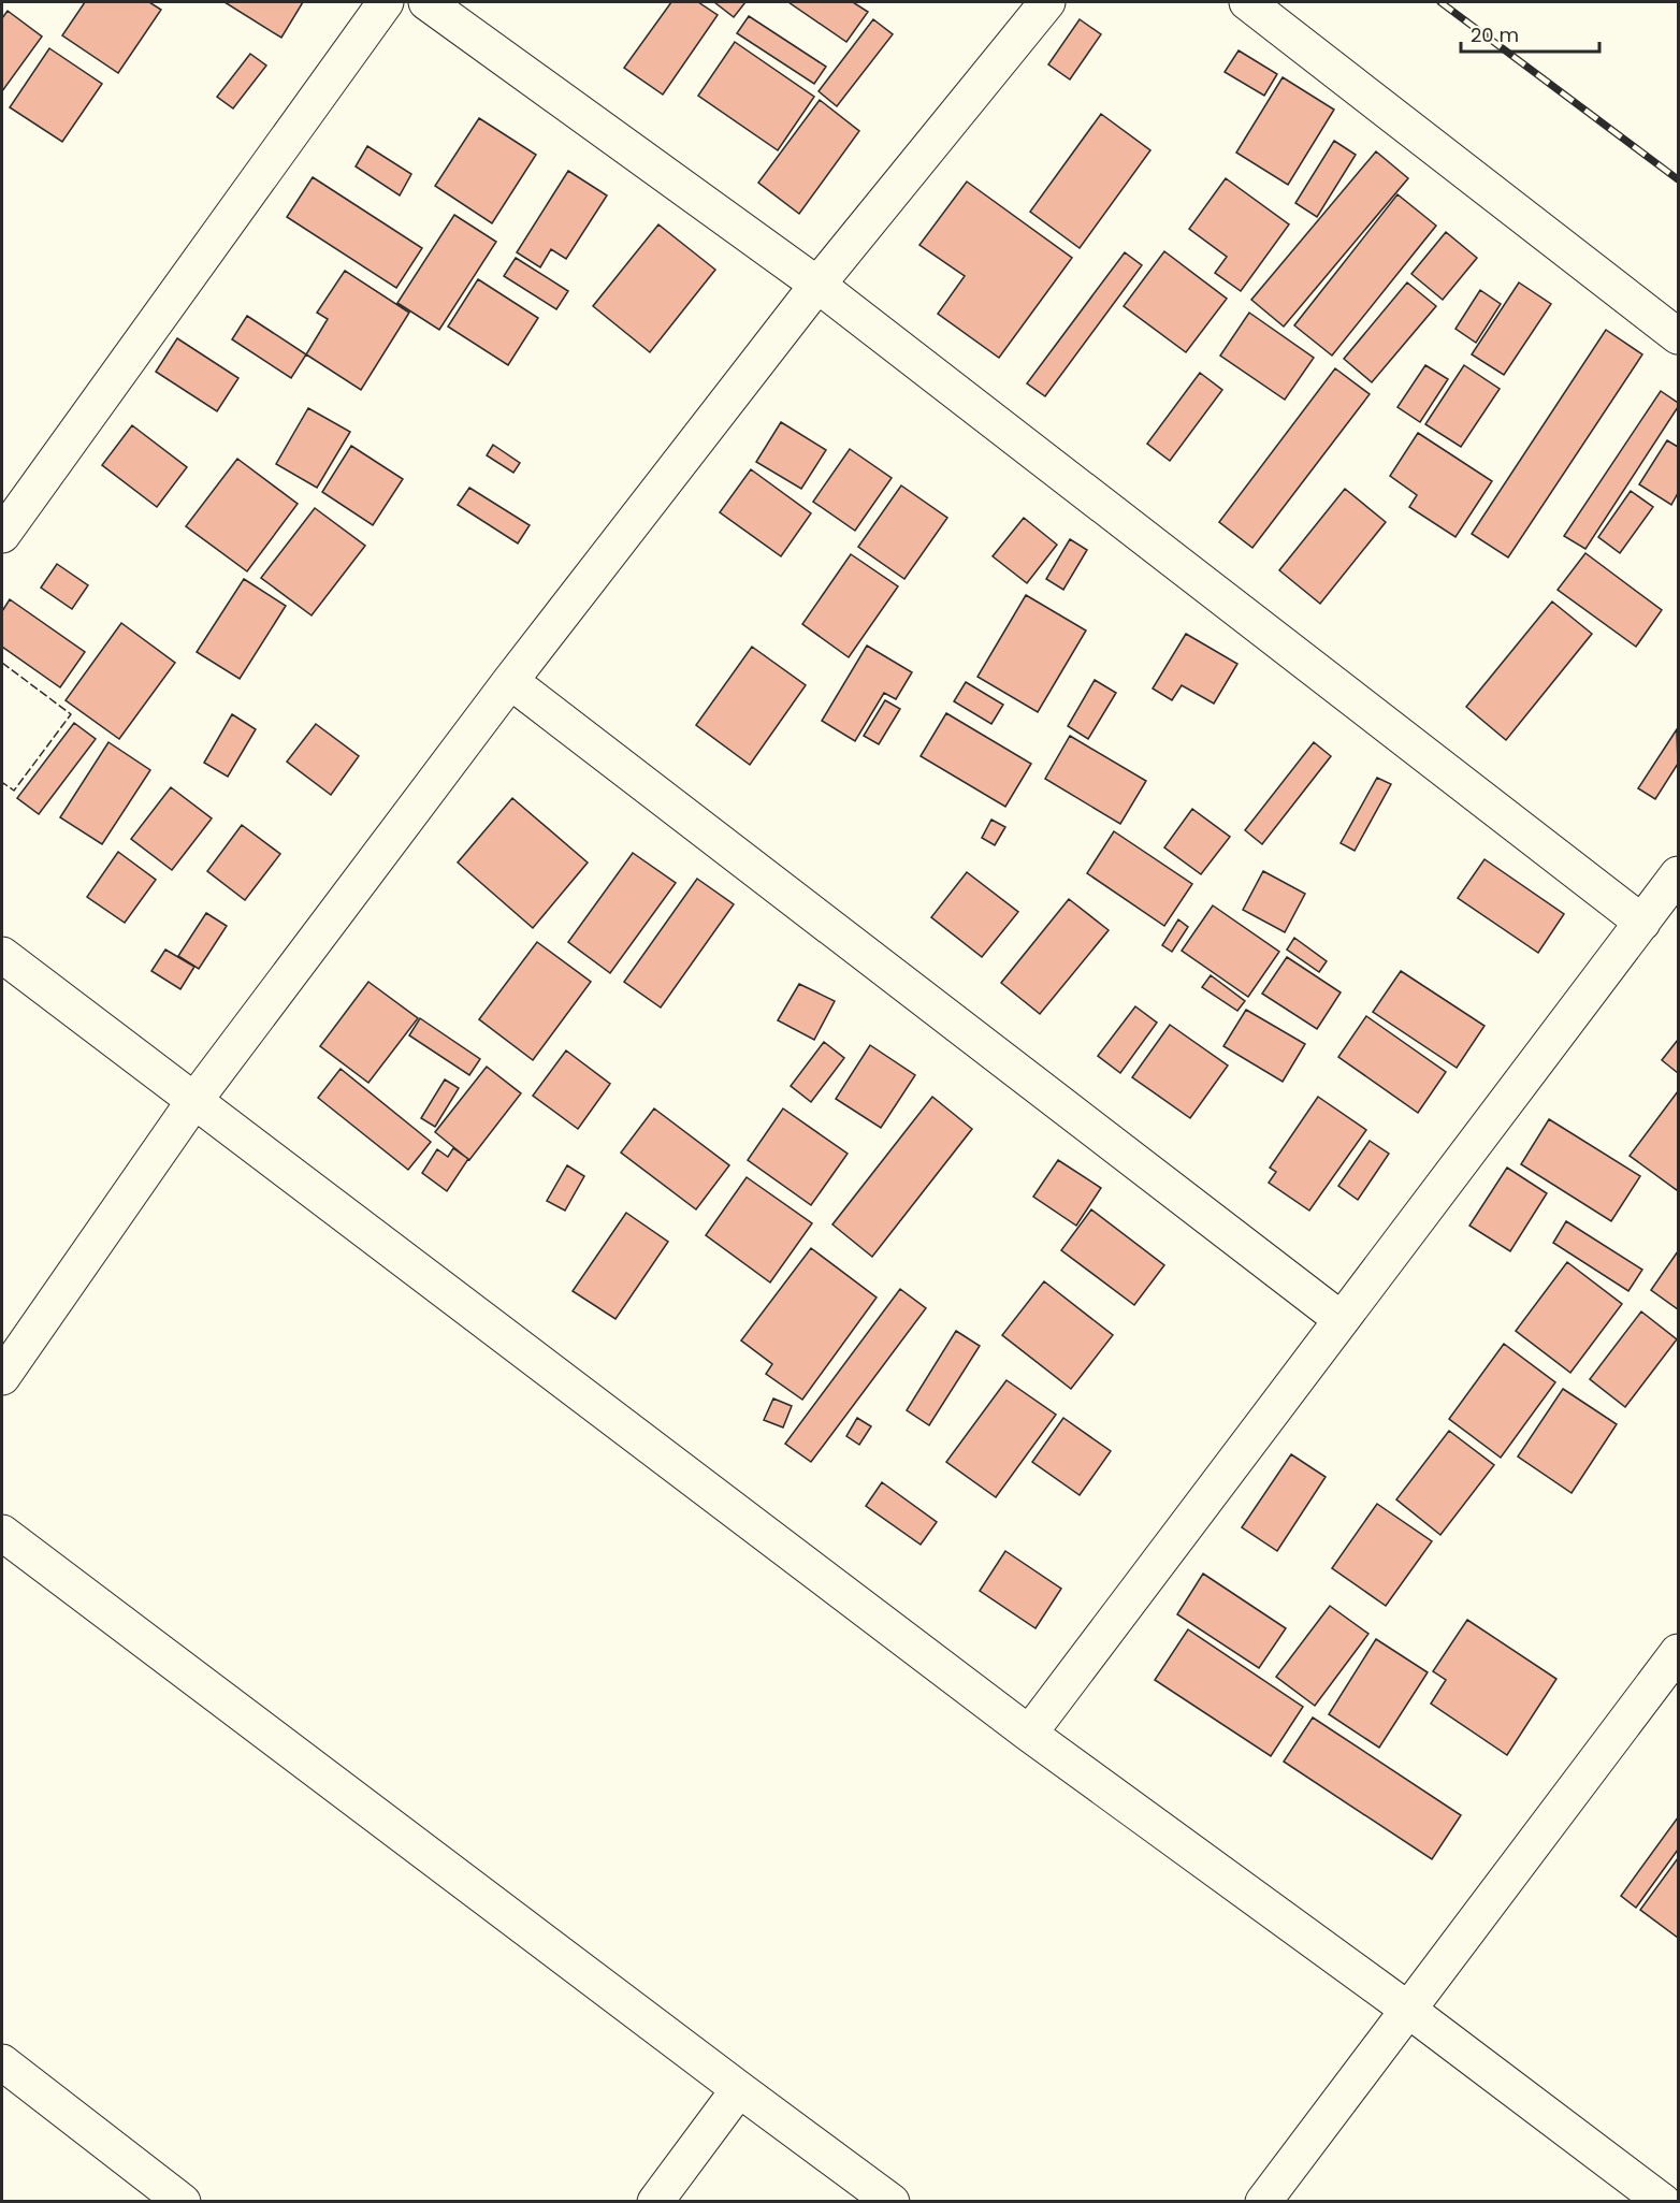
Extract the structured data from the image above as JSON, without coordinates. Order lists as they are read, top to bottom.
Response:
{
  "scale_bar": "20 m"
}
